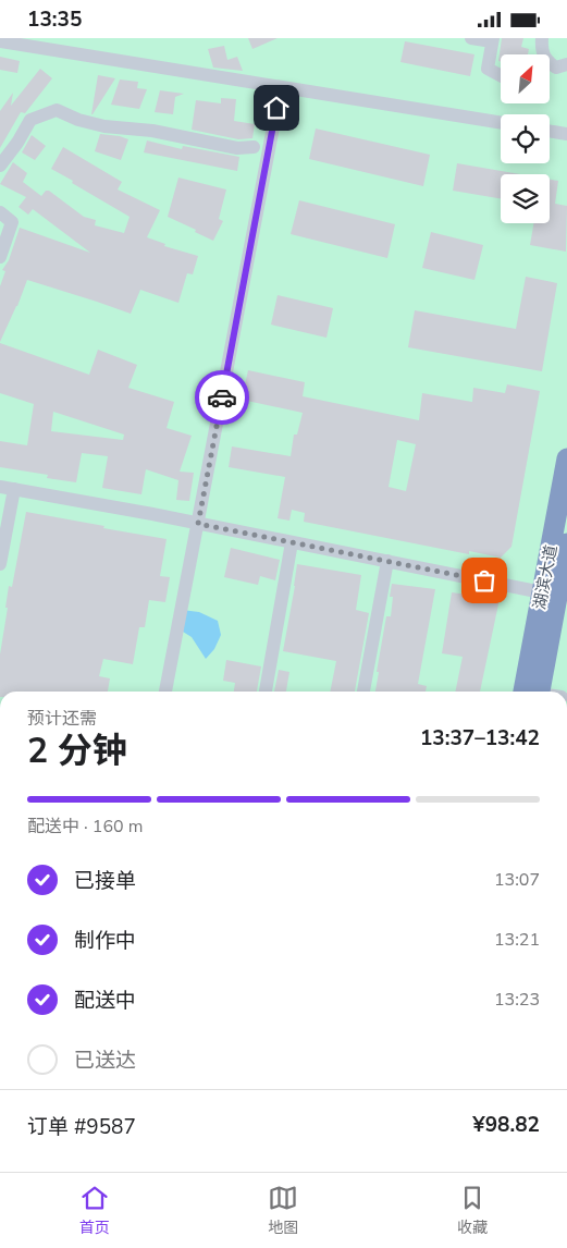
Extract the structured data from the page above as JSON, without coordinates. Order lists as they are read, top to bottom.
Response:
{
  "streets": {
    "highway": ["湖滨大道"]
  },
  "north": "top right",
  "page": {
    "status": "13:35",
    "heading": ["2 分钟", "预计还需", "13:37–13:42"],
    "panel": ["订单 #9587", "¥98.82"],
    "bar": "配送中 · 160 m",
    "list": [
      ["已接单", "13:07"],
      ["制作中", "13:21"],
      ["配送中", "13:23"],
      "已送达"
    ],
    "tabs": ["首页", "地图", "收藏"]
  }
}
